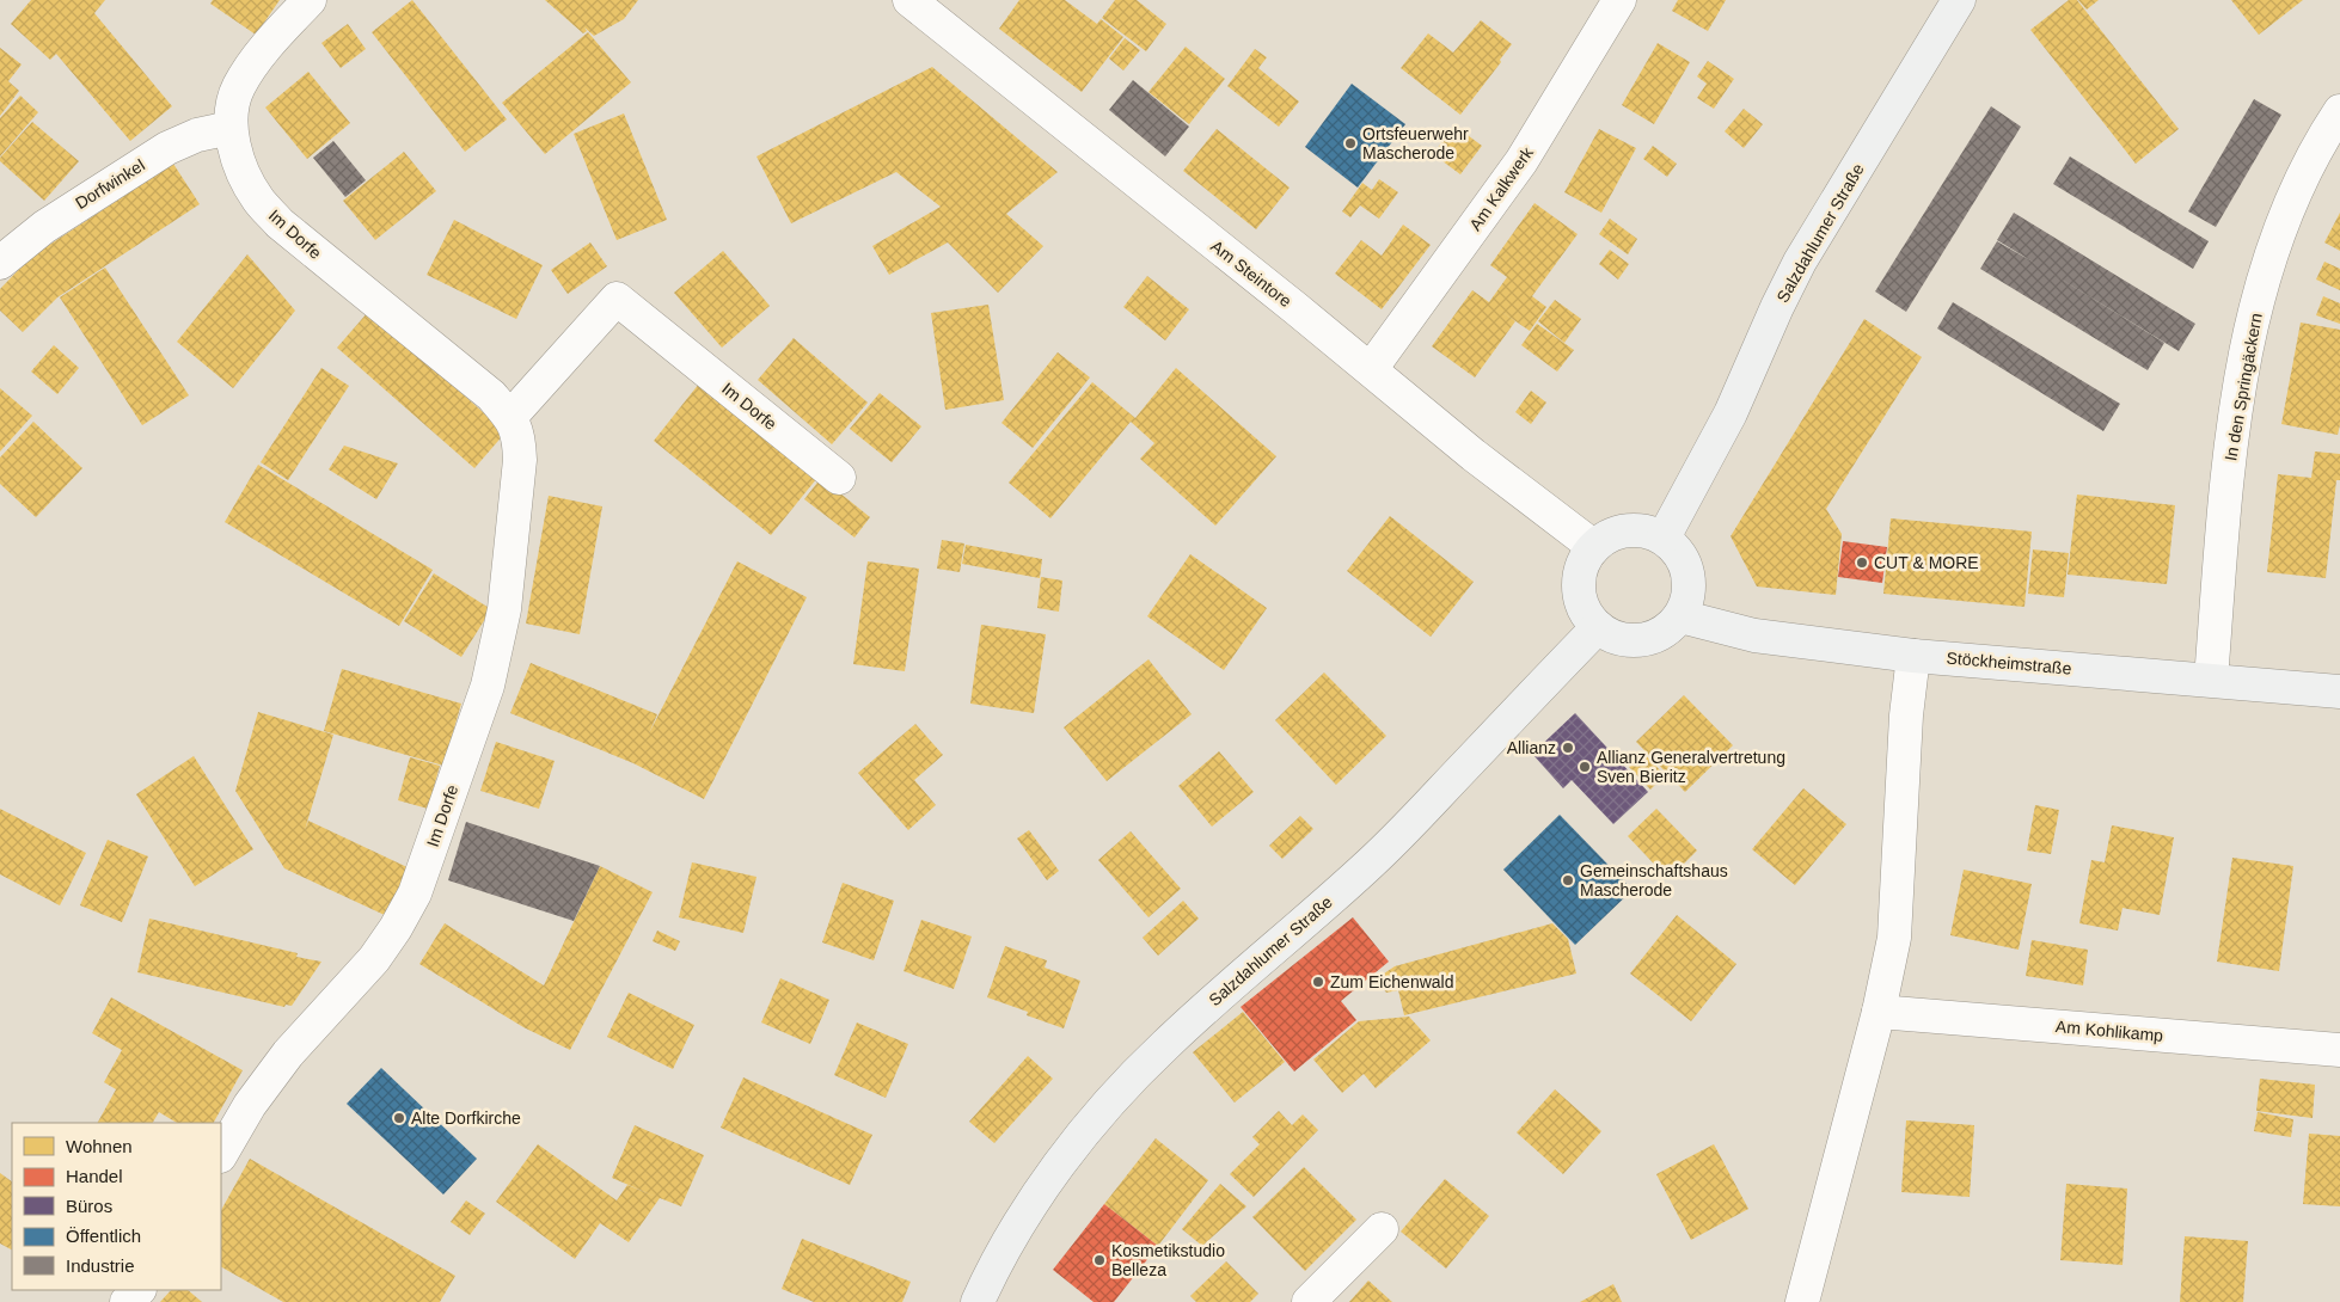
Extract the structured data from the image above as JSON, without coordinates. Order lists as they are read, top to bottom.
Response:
{
  "streets": {
    "main road": ["Salzdahlumer Straße", "Stöckheimstraße"],
    "street": [
      "Dorfwinkel",
      "Am Kalkwerk",
      "Im Dorfe",
      "Am Steintore",
      "In den Springäckern",
      "Am Kohlikamp"
    ]
  },
  "crossings": [
    ["Dorfwinkel", "Im Dorfe"],
    ["Am Kalkwerk", "Am Steintore"],
    ["Salzdahlumer Straße", "Am Steintore"],
    ["Salzdahlumer Straße", "Stöckheimstraße"],
    ["Am Steintore", "Stöckheimstraße"],
    ["In den Springäckern", "Stöckheimstraße"]
  ],
  "places": [
    "Ortsfeuerwehr Mascherode",
    "CUT & MORE",
    "Allianz",
    "Allianz Generalvertretung Sven Bieritz",
    "Gemeinschaftshaus Mascherode",
    "Zum Eichenwald",
    "Alte Dorfkirche",
    "Kosmetikstudio Belleza"
  ],
  "legend": [
    "Wohnen",
    "Handel",
    "Büros",
    "Öffentlich",
    "Industrie"
  ]
}
